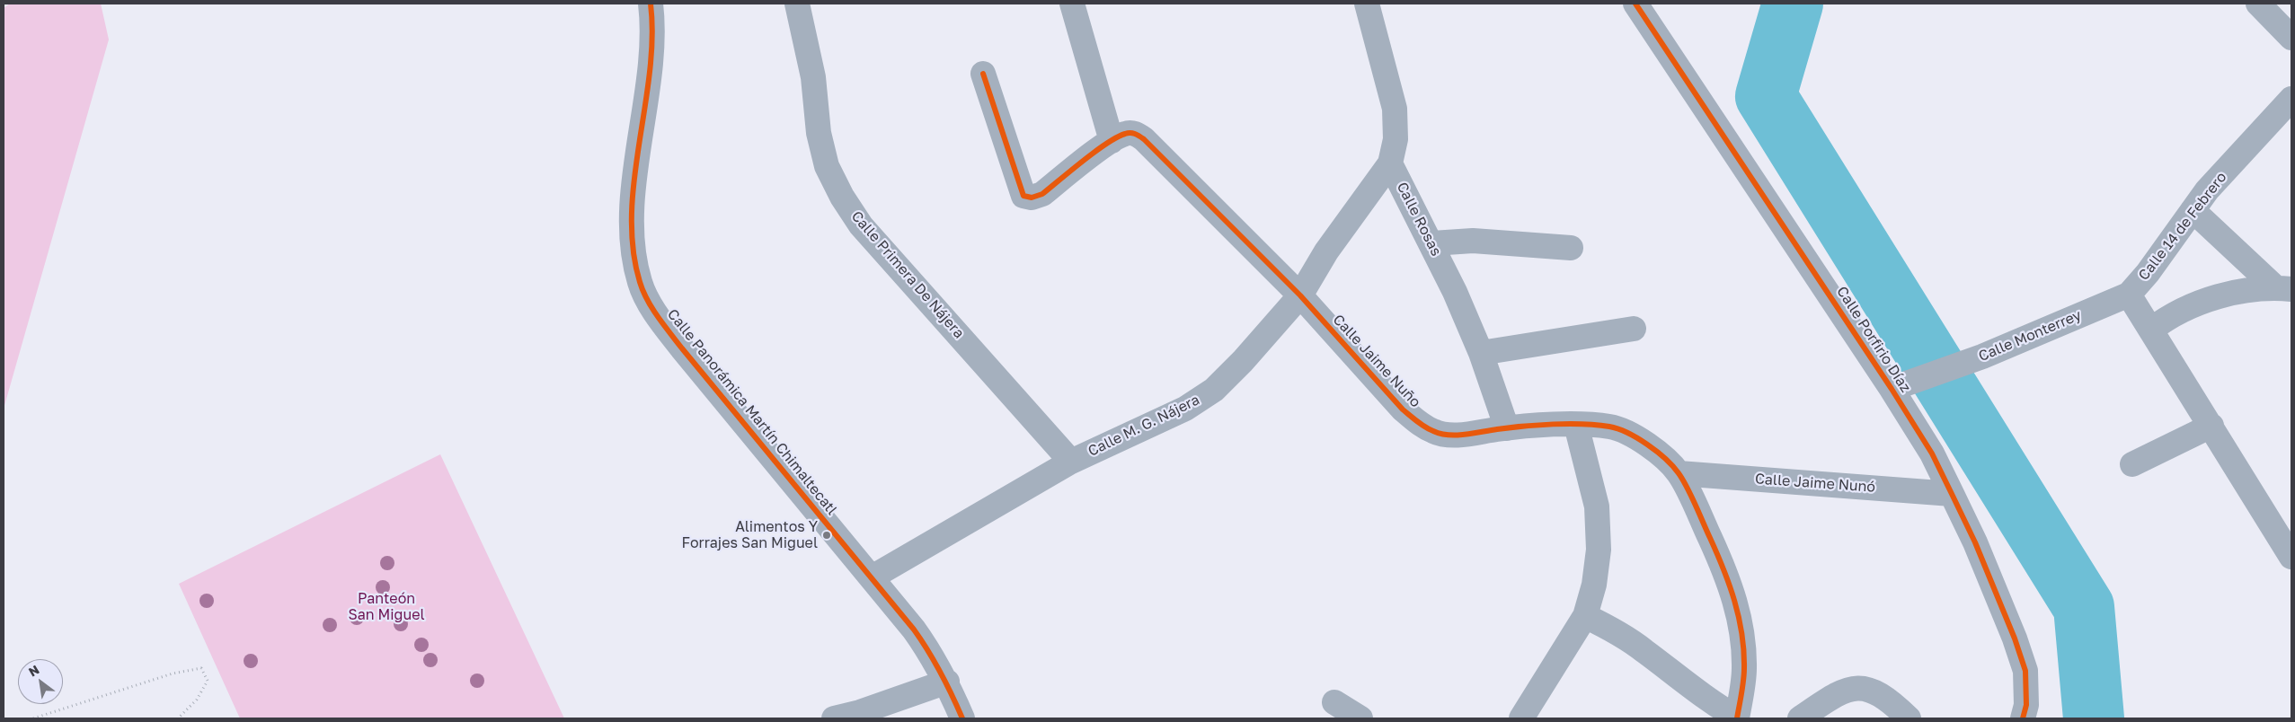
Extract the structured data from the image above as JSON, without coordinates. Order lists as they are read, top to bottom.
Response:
{
  "streets": {
    "street": [
      "Calle Rosas",
      "Calle 14 de Febrero",
      "Calle Primera De Nájera",
      "Calle Monterrey",
      "Calle Porfirio Díaz",
      "Calle Jaime Nuño",
      "Calle Panorámica Martín Chimaltecatl",
      "Calle M. G. Nájera",
      "Calle Jaime Nunó"
    ]
  },
  "crossings": [
    ["Calle Rosas", "Calle Jaime Nuño"],
    ["Calle Rosas", "Calle M. G. Nájera"],
    ["Calle 14 de Febrero", "Calle Monterrey"],
    ["Calle Primera De Nájera", "Calle M. G. Nájera"],
    ["Calle Monterrey", "Calle Porfirio Díaz"],
    ["Calle Porfirio Díaz", "Calle Jaime Nunó"],
    ["Calle Jaime Nuño", "Calle M. G. Nájera"],
    ["Calle Jaime Nuño", "Calle Jaime Nunó"],
    ["Calle Panorámica Martín Chimaltecatl", "Calle M. G. Nájera"]
  ],
  "parks": ["Panteón San Miguel"],
  "places": ["Alimentos Y Forrajes San Miguel"],
  "north": "top left"
}
